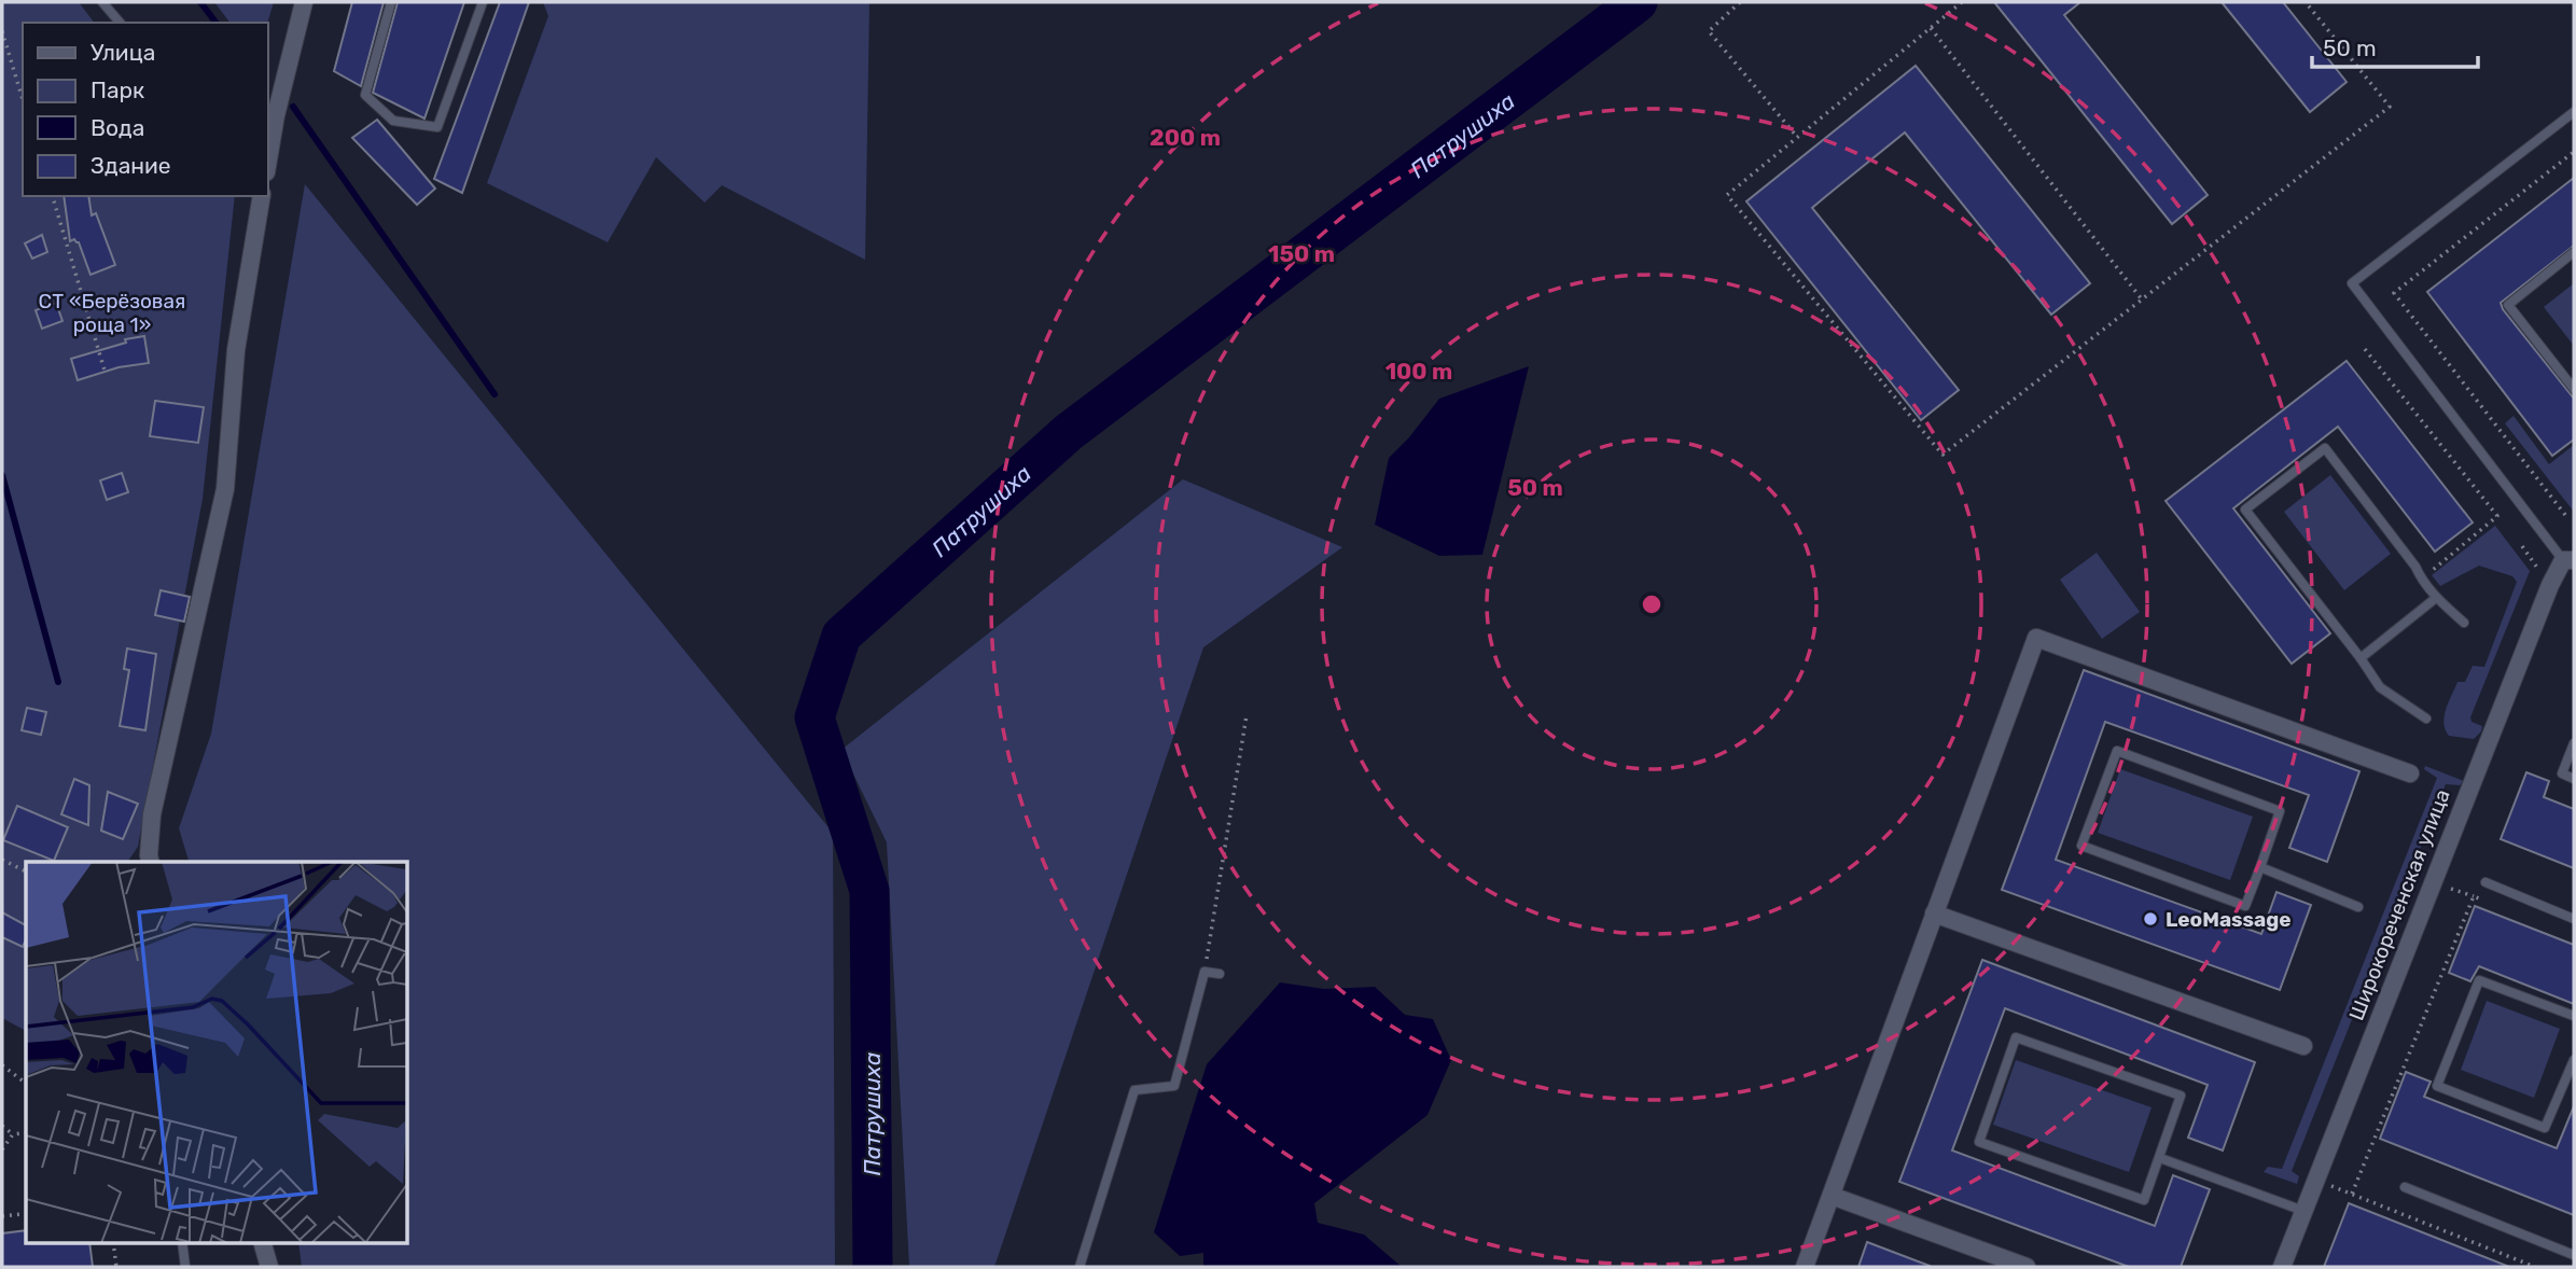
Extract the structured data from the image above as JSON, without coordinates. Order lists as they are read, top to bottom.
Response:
{
  "streets": {
    "street": ["Широкореченская улица"]
  },
  "water": ["Патрушиха"],
  "parks": ["СТ «Берёзовая роща 1»"],
  "places": ["LeoMassage"],
  "legend": [
    "Улица",
    "Парк",
    "Вода",
    "Здание"
  ],
  "scale_bar": "50 m",
  "rings": [
    "200 m",
    "150 m",
    "100 m",
    "50 m"
  ]
}
